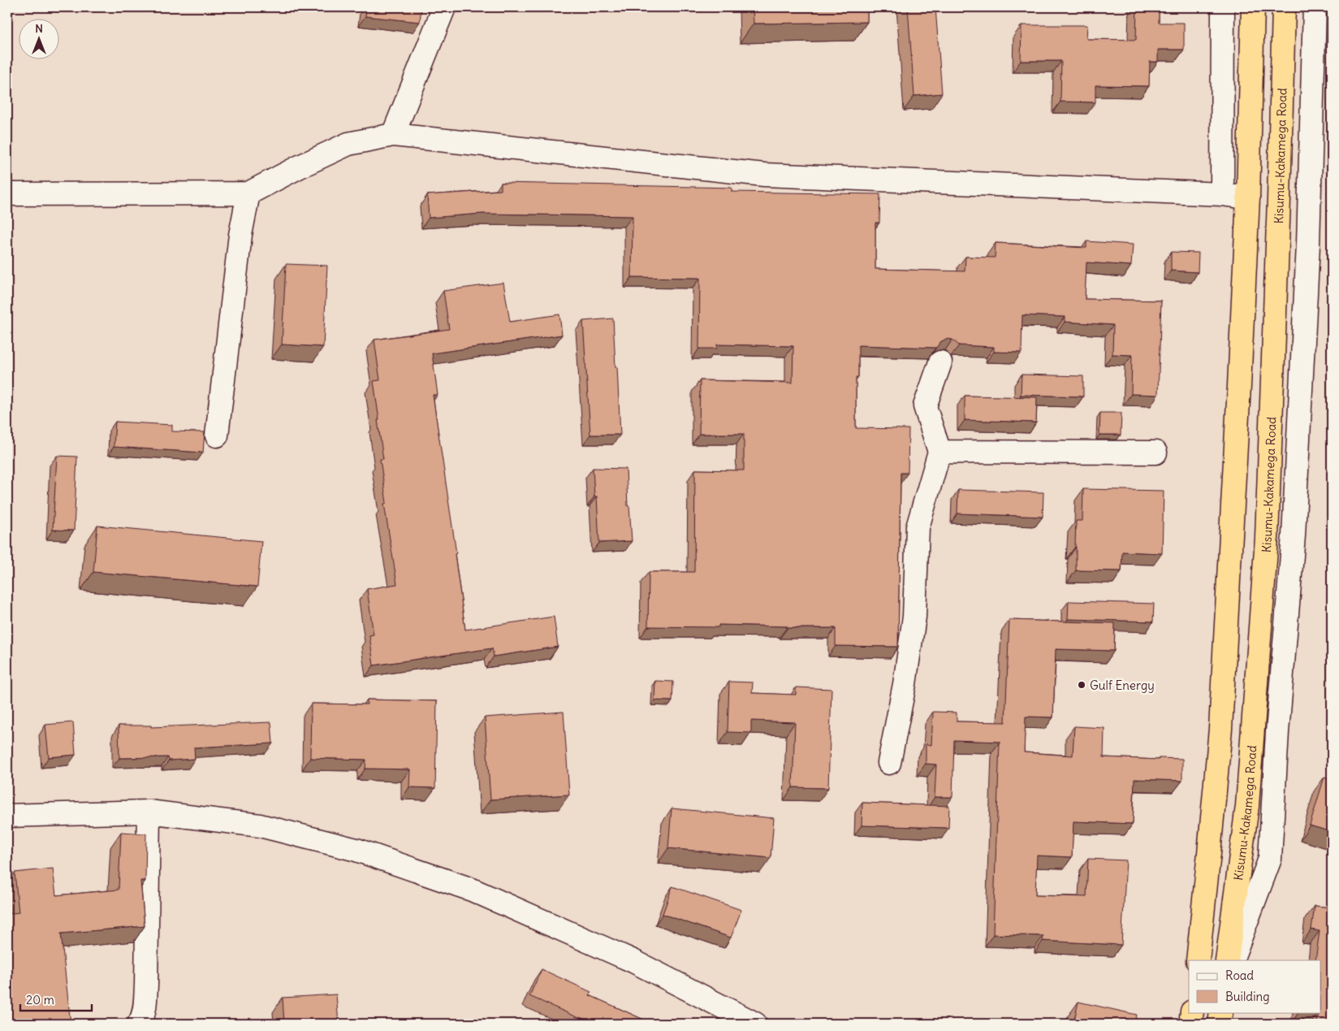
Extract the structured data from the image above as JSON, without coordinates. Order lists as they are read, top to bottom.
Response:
{
  "streets": {
    "highway": ["Kisumu-Kakamega Road"]
  },
  "places": ["Gulf Energy"],
  "legend": ["Road", "Building"],
  "scale_bar": "20 m",
  "north": "top"
}
